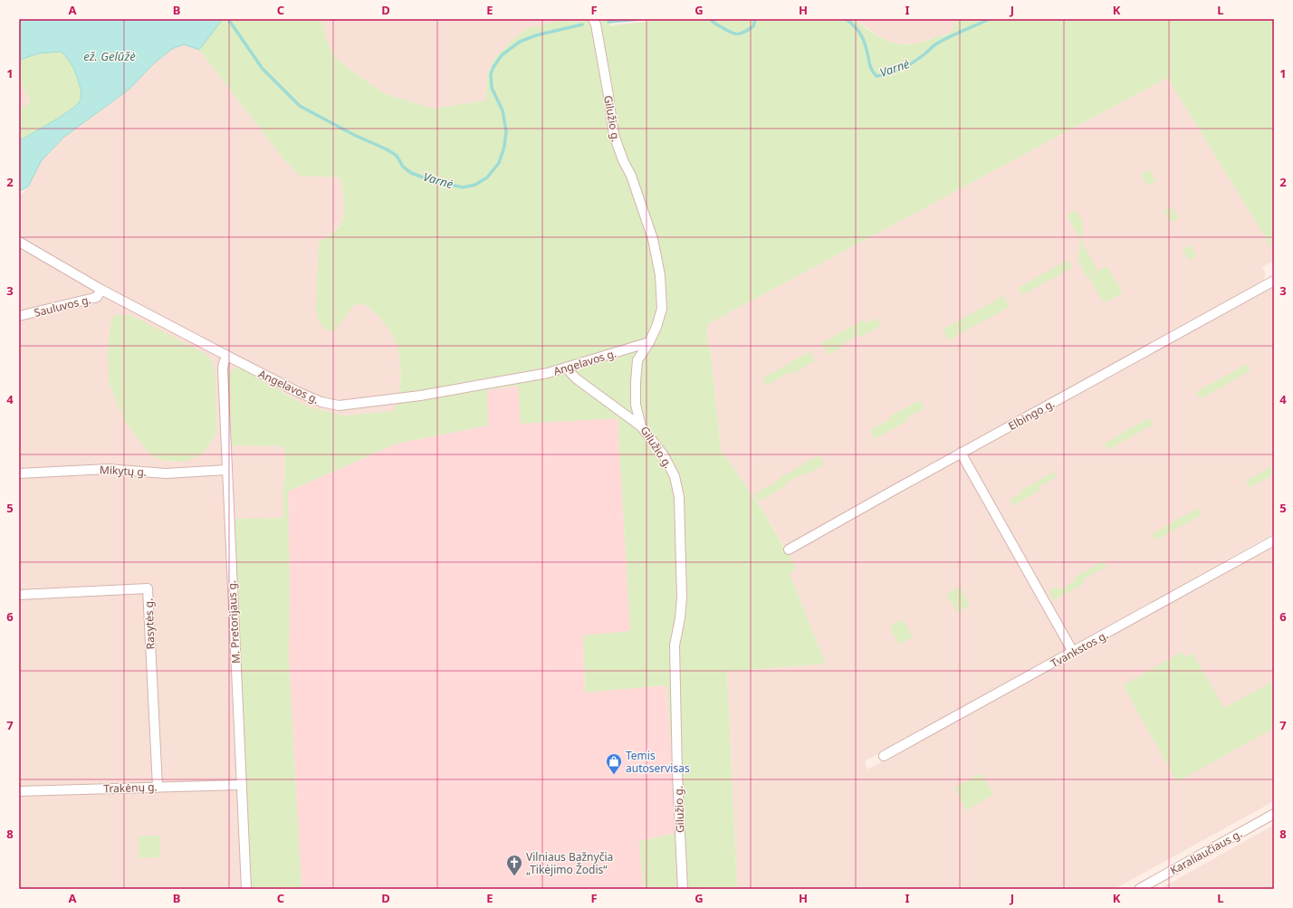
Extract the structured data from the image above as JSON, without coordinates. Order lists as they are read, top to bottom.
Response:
{
  "streets": {
    "street": [
      "Gilužio g.",
      "Sauluvos g.",
      "Angelavos g.",
      "Elbingo g.",
      "Mikytų g.",
      "M. Pretorijaus g.",
      "Rasytės g.",
      "Tvankstos g.",
      "Trakėnų g.",
      "Karaliaučiaus g."
    ]
  },
  "crossings": [
    ["Gilužio g.", "Angelavos g."],
    ["Sauluvos g.", "Angelavos g."],
    ["Angelavos g.", "M. Pretorijaus g."],
    ["Mikytų g.", "M. Pretorijaus g."],
    ["M. Pretorijaus g.", "Trakėnų g."],
    ["Rasytės g.", "Trakėnų g."]
  ],
  "water": ["ež. Gelūžė", "Varnė"],
  "places": {
    "shop": ["Temis autoservisas"],
    "church": ["Vilniaus Bažnyčia „Tikėjimo Žodis“"]
  },
  "grid": {
    "columns": [
      "A",
      "B",
      "C",
      "D",
      "E",
      "F",
      "G",
      "H",
      "I",
      "J",
      "K",
      "L"
    ],
    "rows": [
      "1",
      "2",
      "3",
      "4",
      "5",
      "6",
      "7",
      "8"
    ]
  }
}
